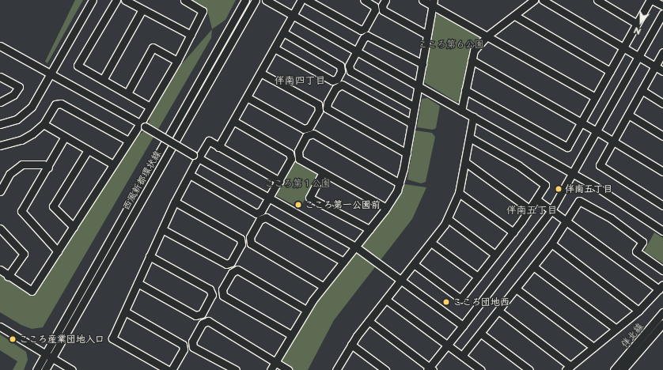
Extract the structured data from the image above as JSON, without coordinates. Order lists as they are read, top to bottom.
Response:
{
  "streets": {
    "street": ["西風新都環状線", "伴北線"]
  },
  "districts": ["伴南四丁目", "伴南五丁目"],
  "parks": ["こころ第６公園", "こころ第１公園"],
  "places": [
    "伴南五丁目",
    "こころ第一公園前",
    "こころ団地西",
    "こころ産業団地入口"
  ],
  "north": "bottom"
}
